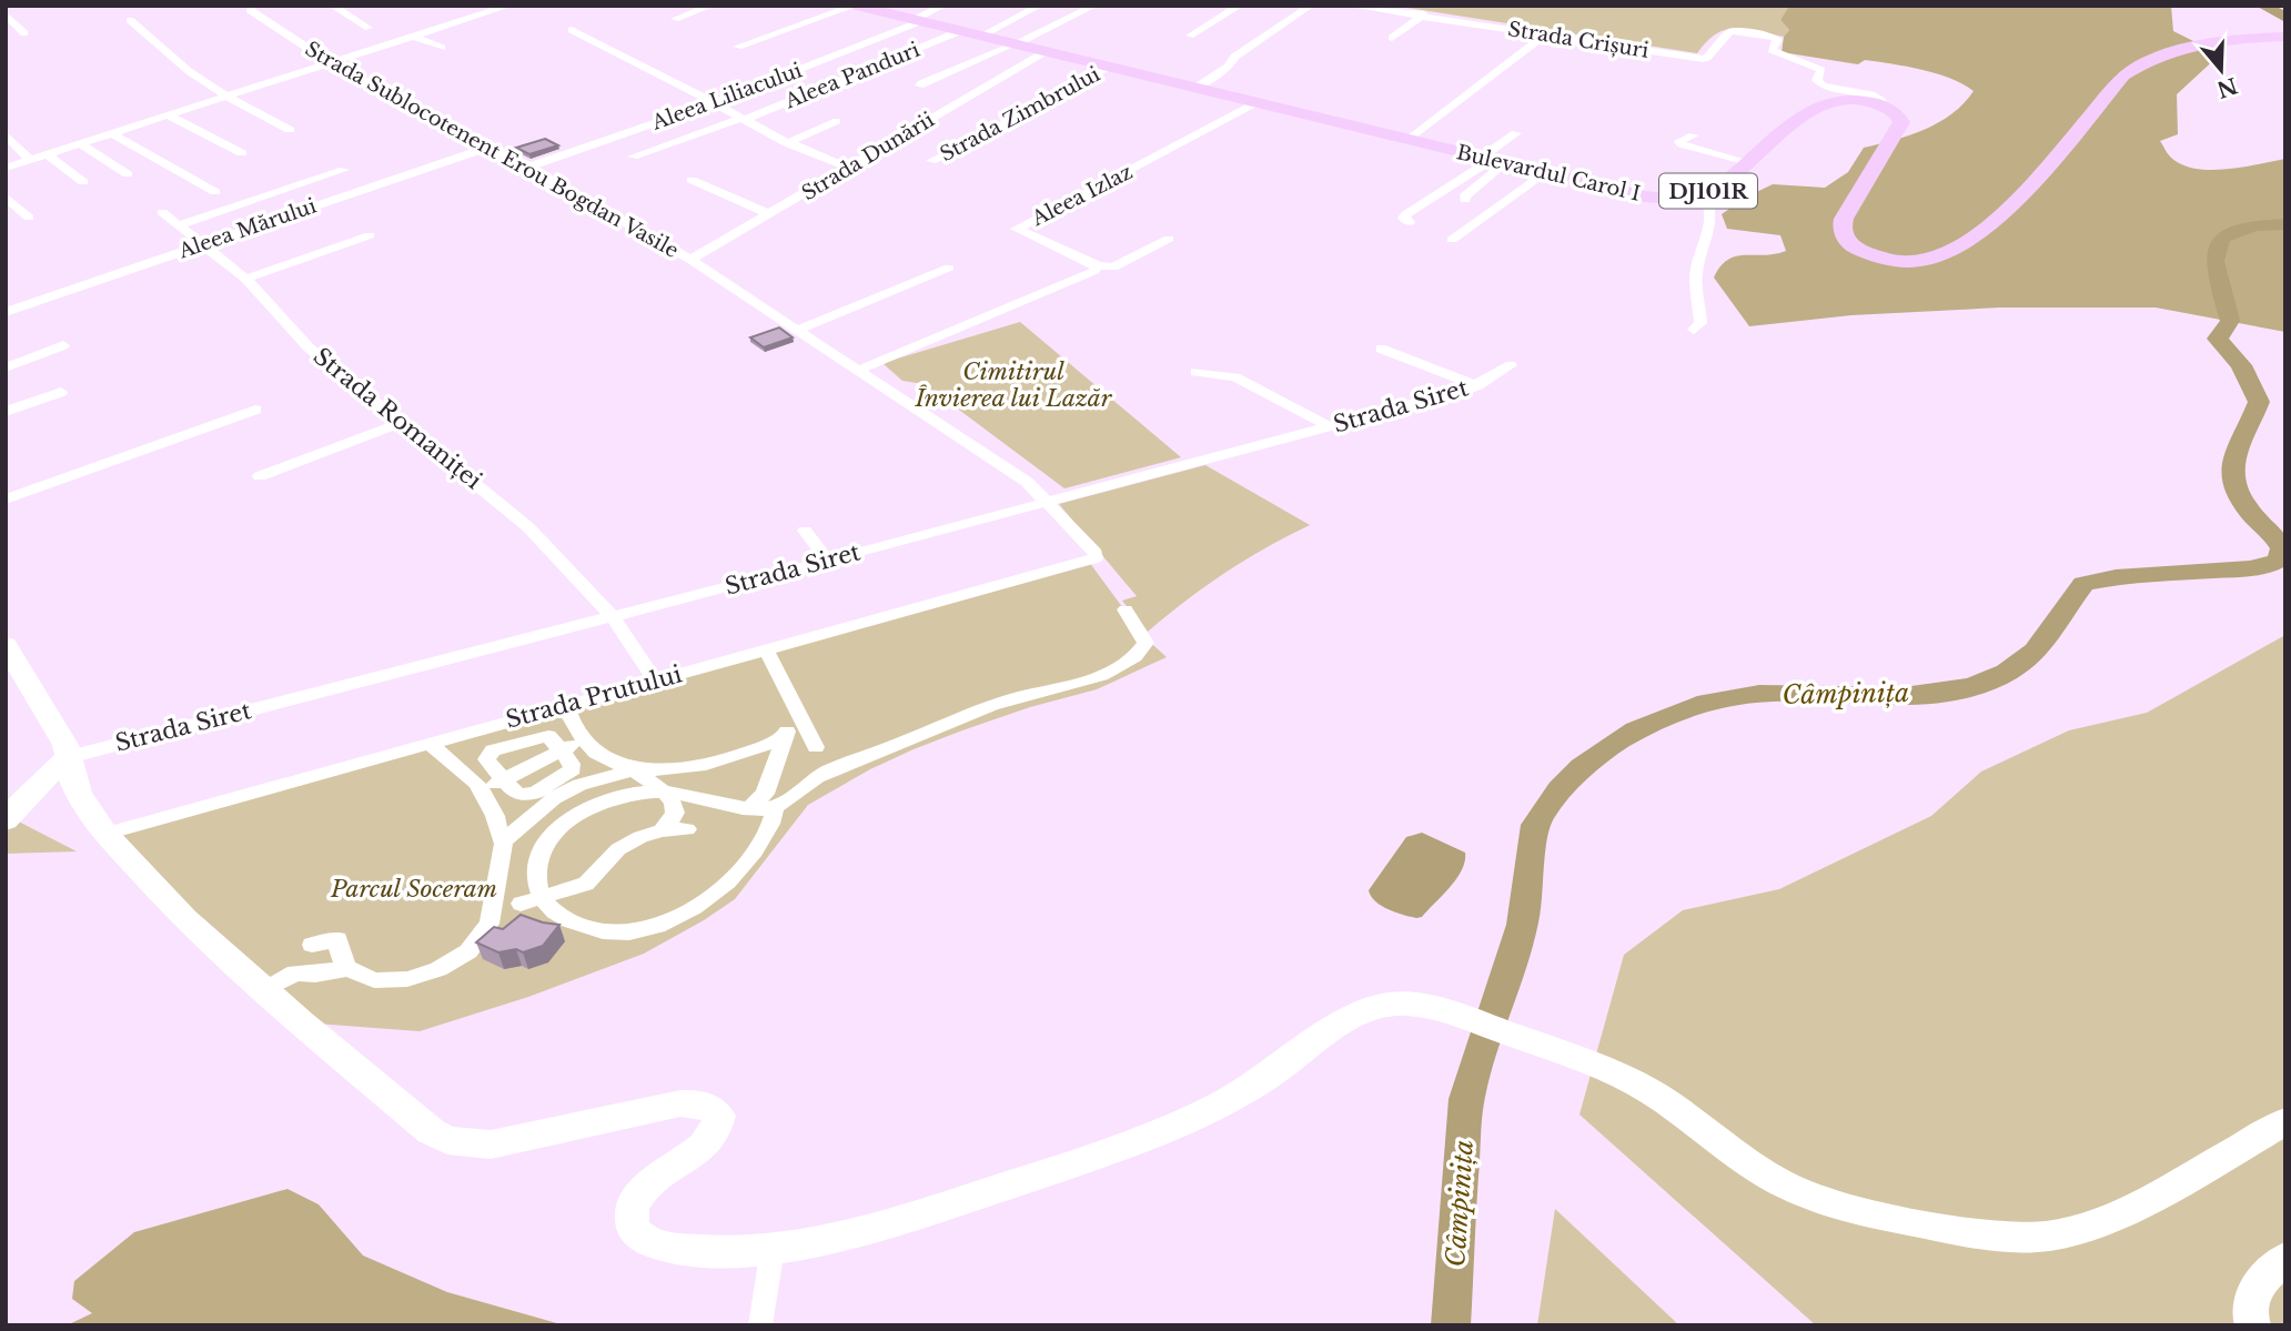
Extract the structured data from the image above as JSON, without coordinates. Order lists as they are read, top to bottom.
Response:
{
  "streets": {
    "main road": ["Bulevardul Carol I", "DJ101R"],
    "street": [
      "Strada Crișuri",
      "Aleea Panduri",
      "Aleea Liliacului",
      "Strada Zimbrului",
      "Strada Sublocotenent Erou Bogdan Vasile",
      "Strada Dunării",
      "Aleea Izlaz",
      "Aleea Mărului",
      "Strada Siret",
      "Strada Romaniței",
      "Strada Prutului"
    ]
  },
  "crossings": [
    ["Strada Crișuri", "Bulevardul Carol I"],
    ["Aleea Panduri", "Bulevardul Carol I"],
    ["Aleea Liliacului", "Strada Sublocotenent Erou Bogdan Vasile"],
    ["Aleea Liliacului", "Bulevardul Carol I"],
    ["Strada Zimbrului", "Bulevardul Carol I"],
    ["Strada Sublocotenent Erou Bogdan Vasile", "Strada Dunării"],
    ["Strada Sublocotenent Erou Bogdan Vasile", "Aleea Mărului"],
    ["Strada Sublocotenent Erou Bogdan Vasile", "Strada Siret"],
    ["Strada Sublocotenent Erou Bogdan Vasile", "Strada Prutului"],
    ["Strada Dunării", "Bulevardul Carol I"],
    ["Bulevardul Carol I", "Aleea Izlaz"],
    ["Aleea Mărului", "Strada Romaniței"],
    ["Strada Siret", "Strada Romaniței"],
    ["Strada Siret", "Strada Prutului"],
    ["Strada Romaniței", "Strada Prutului"]
  ],
  "water": ["Câmpinița"],
  "parks": ["Cimitirul Învierea lui Lazăr", "Parcul Soceram"],
  "north": "bottom"
}
